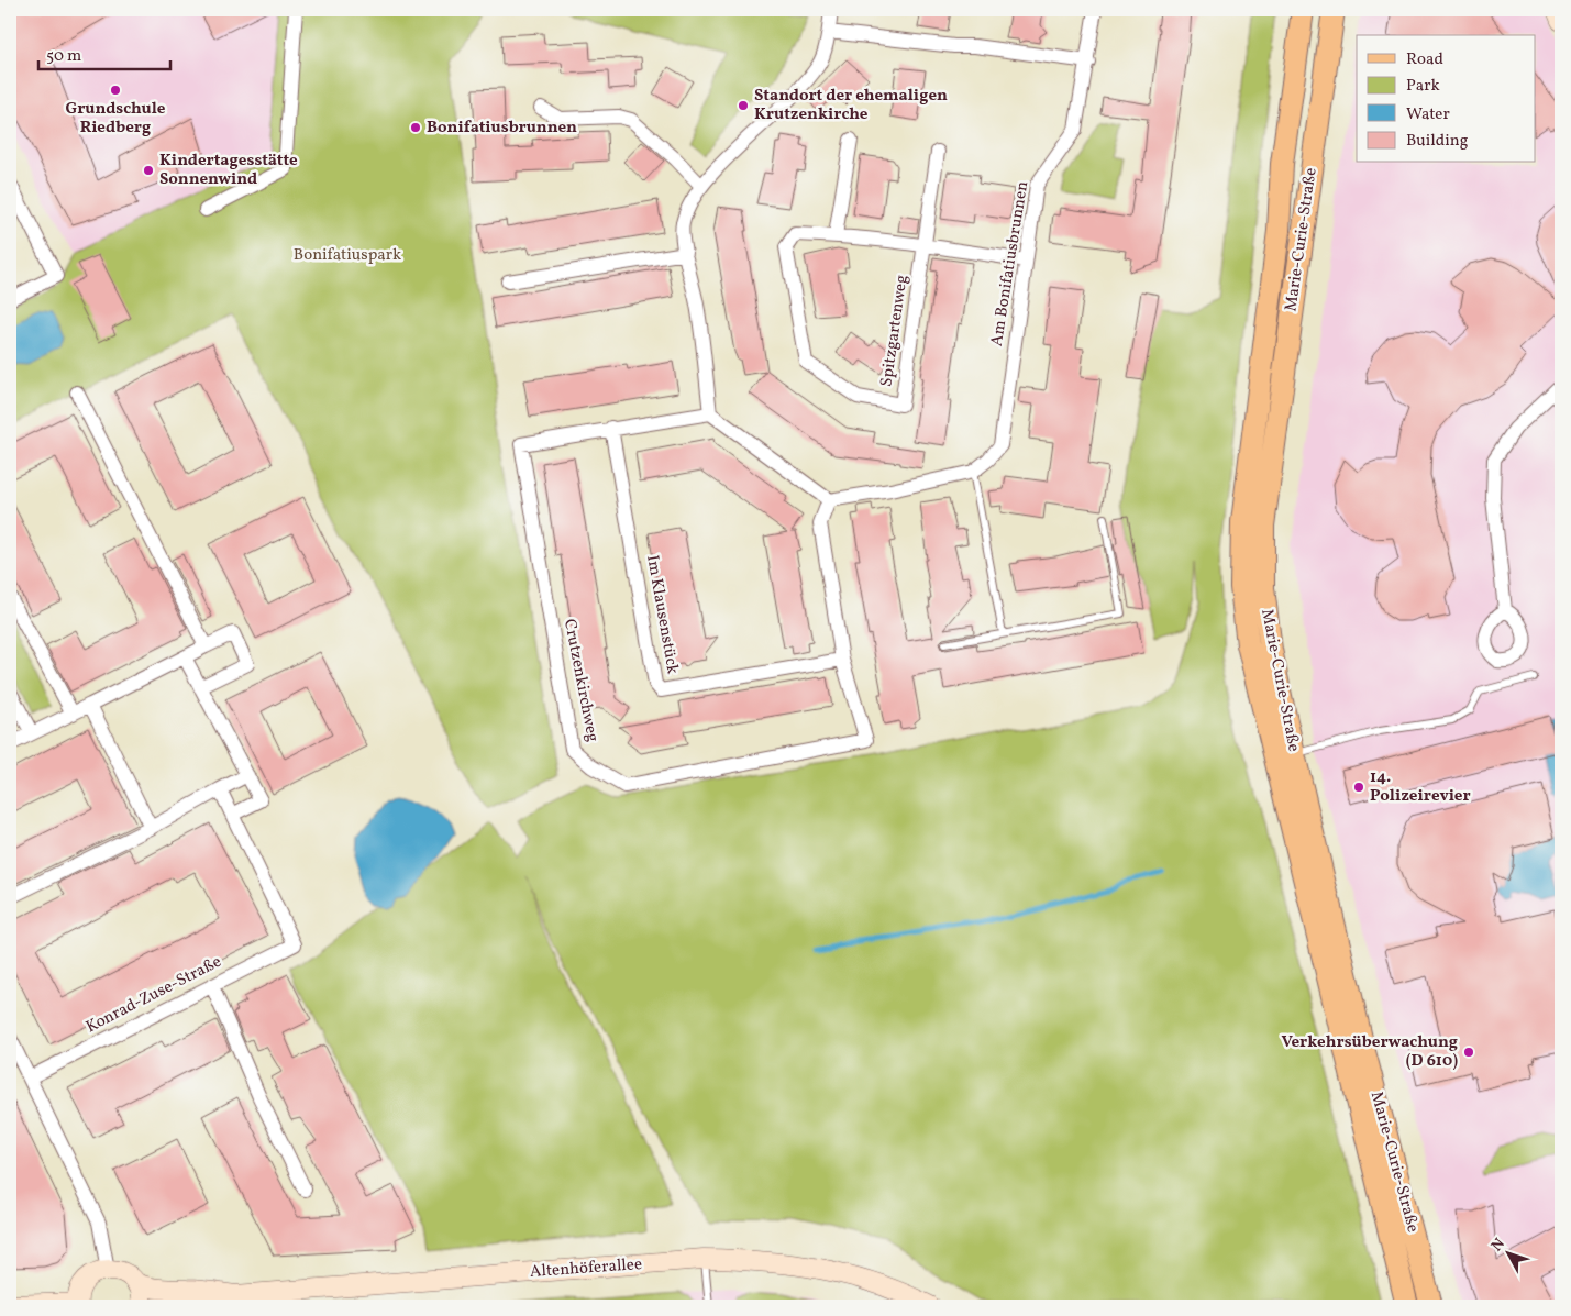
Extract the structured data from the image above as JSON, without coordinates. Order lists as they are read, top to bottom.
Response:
{
  "streets": {
    "main road": ["Marie-Curie-Straße"],
    "street": [
      "Am Bonifatiusbrunnen",
      "Spitzgartenweg",
      "Im Klausenstück",
      "Crutzenkirchweg",
      "Konrad-Zuse-Straße",
      "Altenhöferallee"
    ]
  },
  "crossings": [
    ["Am Bonifatiusbrunnen", "Spitzgartenweg"],
    ["Im Klausenstück", "Crutzenkirchweg"]
  ],
  "parks": ["Bonifatiuspark"],
  "places": [
    "Grundschule Riedberg",
    "Standort der ehemaligen Krutzenkirche",
    "Bonifatiusbrunnen",
    "Kindertagesstätte Sonnenwind",
    "14. Polizeirevier",
    "Verkehrsüberwachung (D 610)"
  ],
  "legend": [
    "Road",
    "Park",
    "Water",
    "Building"
  ],
  "scale_bar": "50 m",
  "north": "top left"
}
